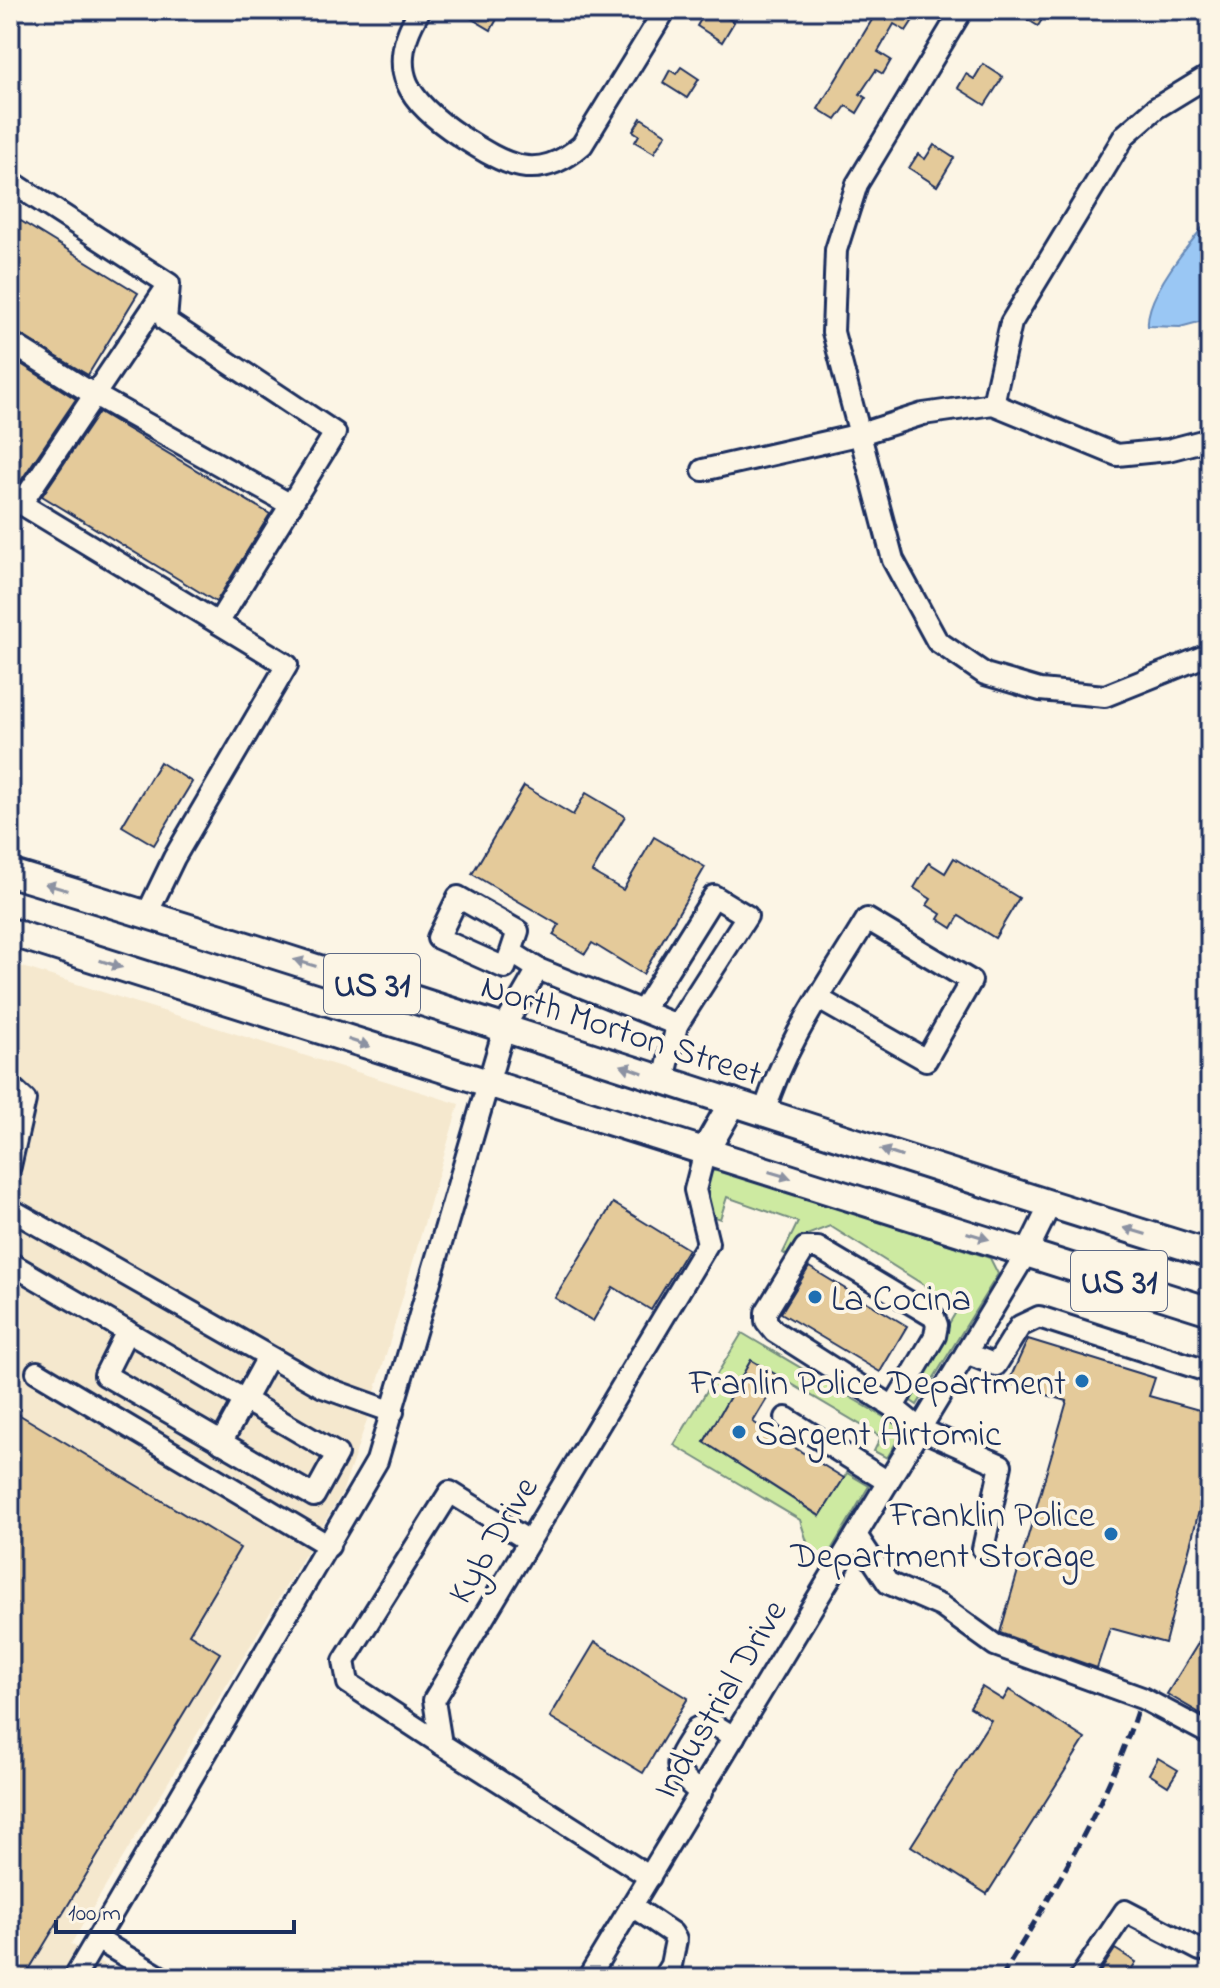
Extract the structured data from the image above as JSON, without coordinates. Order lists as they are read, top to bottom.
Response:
{
  "streets": {
    "main road": ["US 31", "North Morton Street"],
    "street": ["Kyb Drive", "Industrial Drive"]
  },
  "crossings": [
    ["US 31", "Kyb Drive"],
    ["US 31", "Industrial Drive"],
    ["North Morton Street", "Industrial Drive"]
  ],
  "places": [
    "La Cocina",
    "Franlin Police Department",
    "Sargent Airtomic",
    "Franklin Police Department Storage"
  ],
  "scale_bar": "100 m"
}
